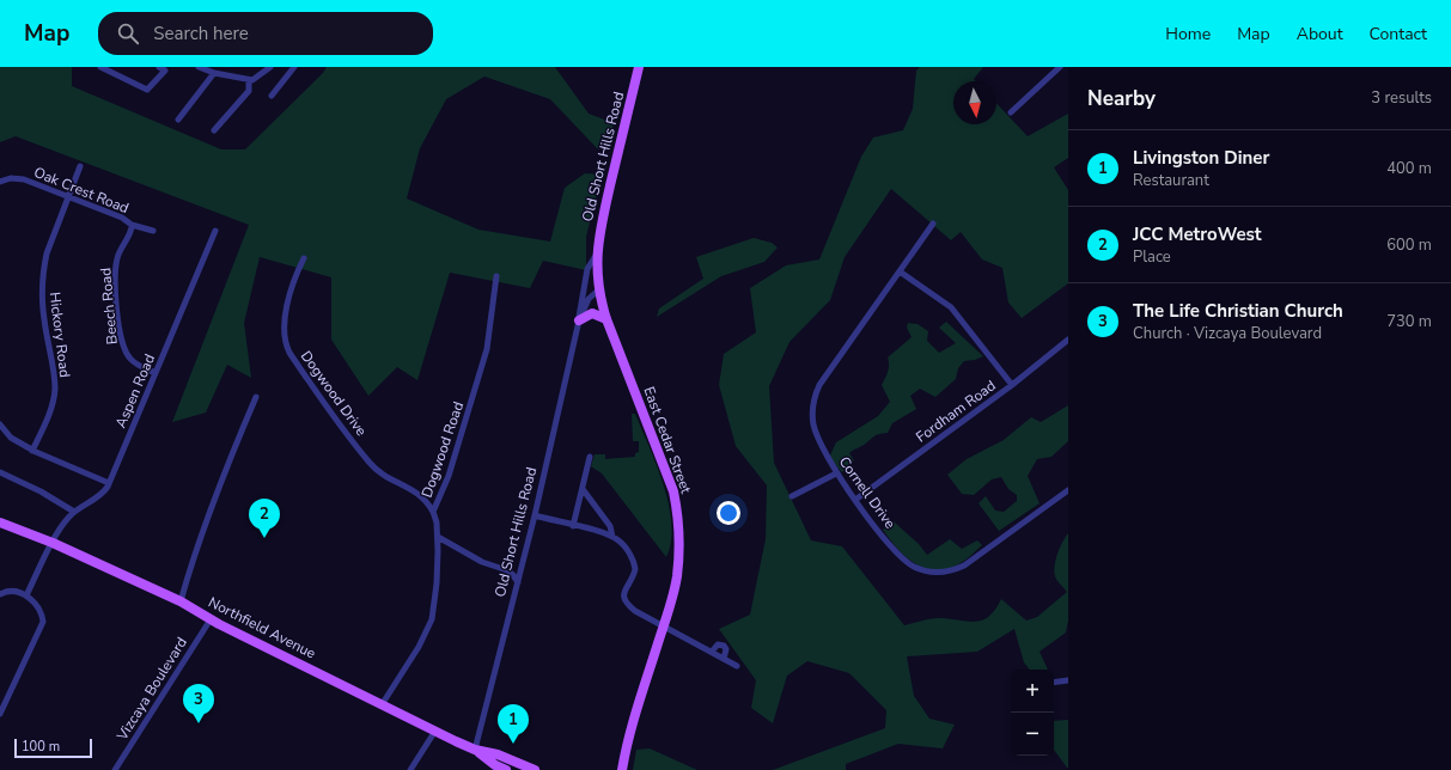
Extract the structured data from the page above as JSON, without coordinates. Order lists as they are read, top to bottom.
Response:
{
  "streets": {
    "main road": ["Old Short Hills Road", "East Cedar Street", "Northfield Avenue"],
    "street": [
      "Oak Crest Road",
      "Beech Road",
      "Hickory Road",
      "Aspen Road",
      "Dogwood Drive",
      "Fordham Road",
      "Dogwood Road",
      "Cornell Drive",
      "Vizcaya Boulevard"
    ]
  },
  "crossings": [
    ["Old Short Hills Road", "East Cedar Street"],
    ["Old Short Hills Road", "Northfield Avenue"],
    ["Oak Crest Road", "Beech Road"],
    ["Oak Crest Road", "Hickory Road"],
    ["Beech Road", "Aspen Road"],
    ["Aspen Road", "Northfield Avenue"],
    ["Dogwood Drive", "Dogwood Road"],
    ["Fordham Road", "Cornell Drive"],
    ["Dogwood Road", "Northfield Avenue"],
    ["Northfield Avenue", "Vizcaya Boulevard"]
  ],
  "scale_bar": "100 m",
  "north": "bottom",
  "page": {
    "header": "Map",
    "search": "Search here",
    "nav": [
      "Home",
      "Map",
      "About",
      "Contact"
    ],
    "heading": ["Nearby", "3 results"],
    "list": [
      {
        "mark": "1",
        "name": "Livingston Diner",
        "note": "Restaurant",
        "value": "400 m"
      },
      {
        "mark": "2",
        "name": "JCC MetroWest",
        "note": "Place",
        "value": "600 m"
      },
      {
        "mark": "3",
        "name": "The Life Christian Church",
        "note": "Church · Vizcaya Boulevard",
        "value": "730 m"
      }
    ],
    "pins": ["2", "3", "1"],
    "map_buttons": ["+", "−"],
    "scale": "100 m"
  }
}
